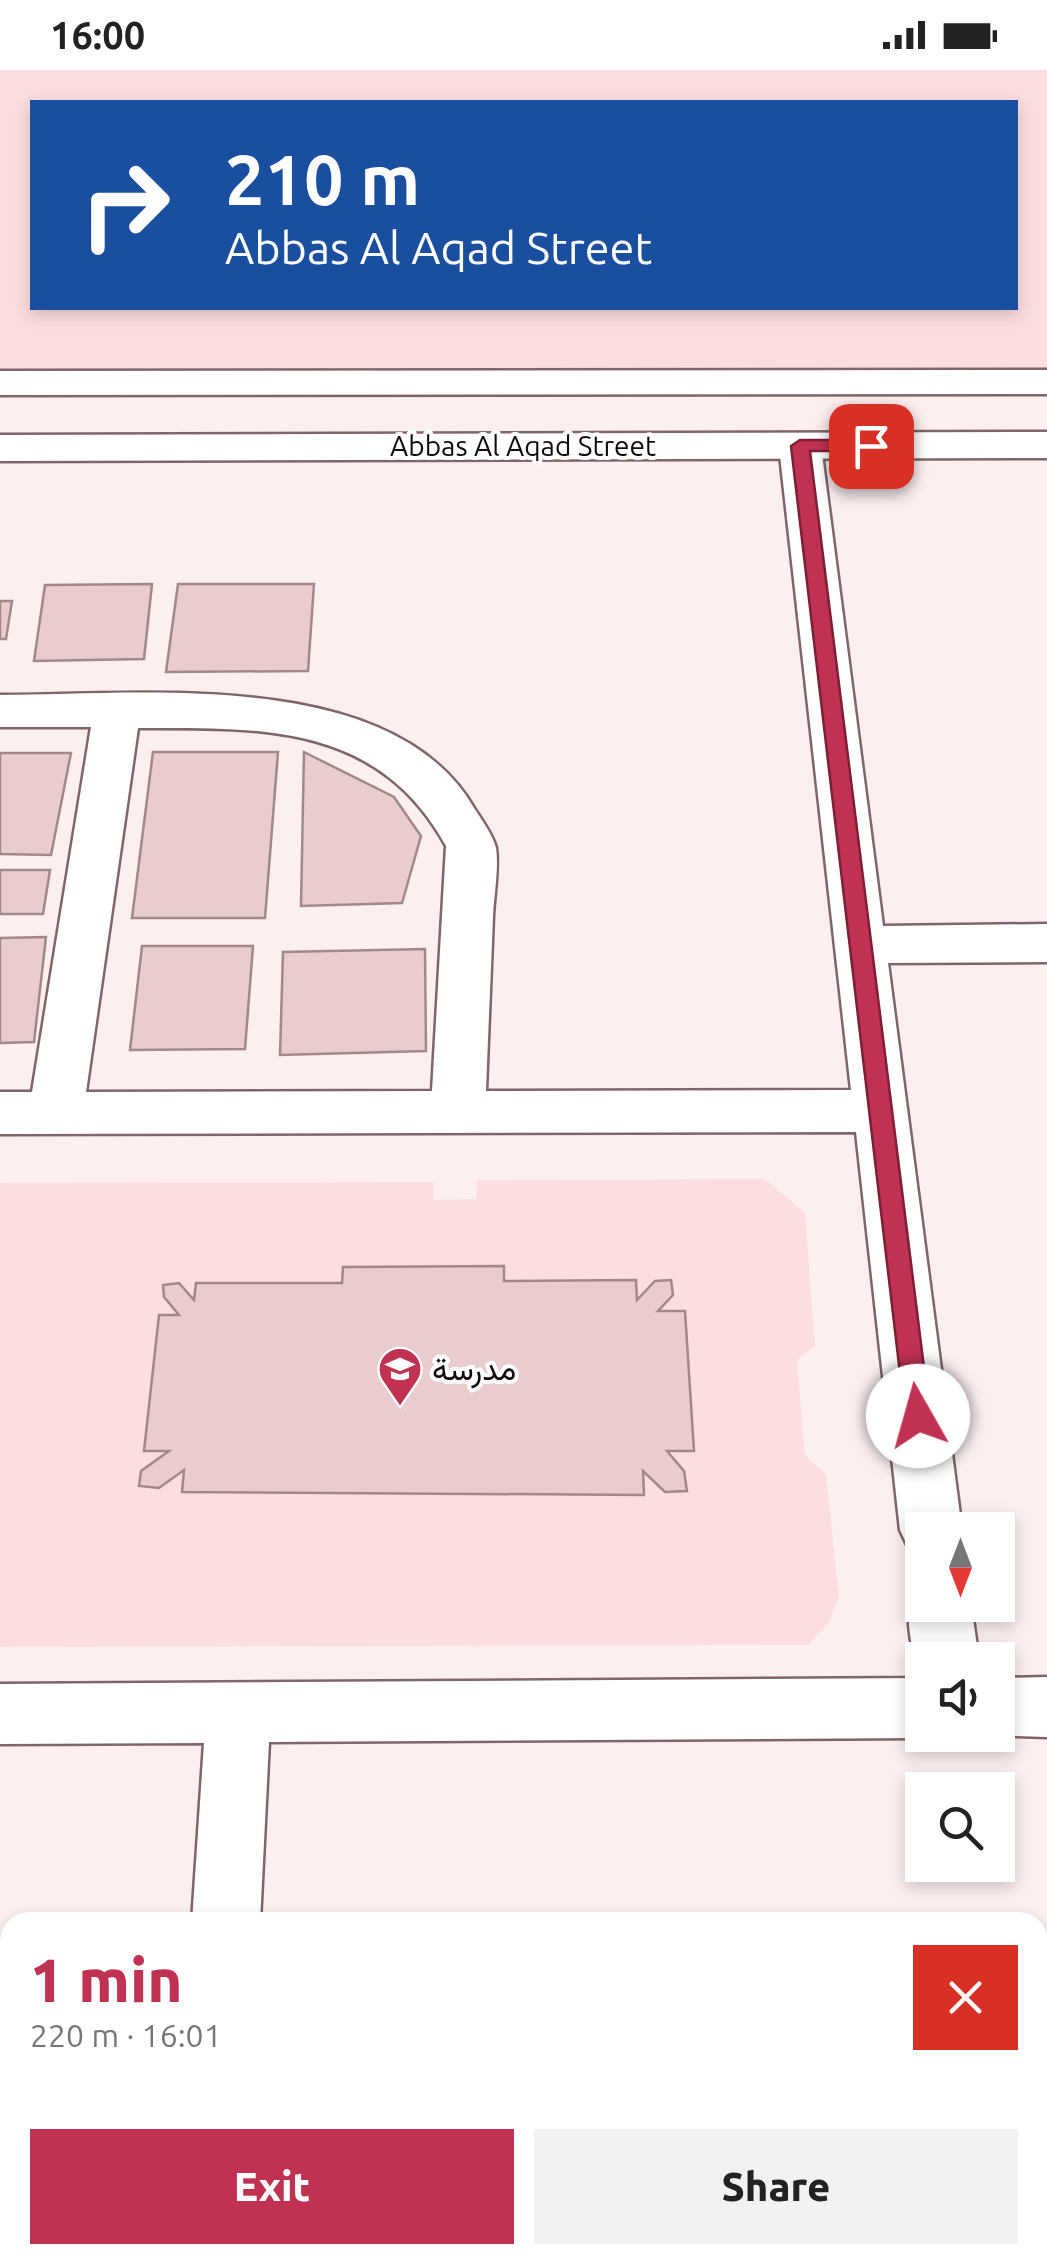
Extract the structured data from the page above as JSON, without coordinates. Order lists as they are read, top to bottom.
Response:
{
  "streets": {
    "street": ["Abbas Al Aqad Street"]
  },
  "places": {
    "school or university": ["مدرسة"]
  },
  "north": "bottom",
  "page": {
    "status": "16:00",
    "turn": ["210 m", "Abbas Al Aqad Street"],
    "heading": ["1 min", "220 m · 16:01"],
    "buttons": ["Exit", "Share"]
  }
}
